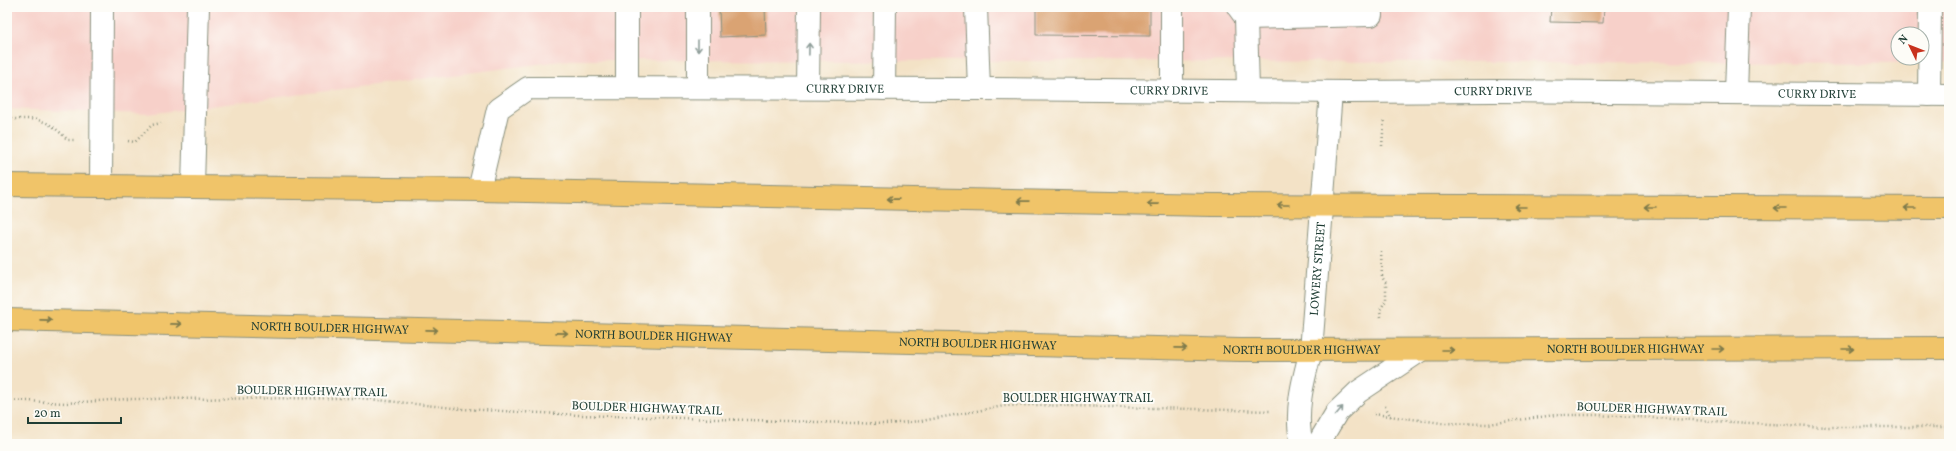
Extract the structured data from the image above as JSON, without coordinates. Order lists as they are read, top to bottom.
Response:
{
  "streets": {
    "main road": ["NORTH BOULDER HIGHWAY"],
    "street": ["CURRY DRIVE", "LOWERY STREET"],
    "path": ["BOULDER HIGHWAY TRAIL"]
  },
  "crossings": [
    ["CURRY DRIVE", "LOWERY STREET"],
    ["LOWERY STREET", "NORTH BOULDER HIGHWAY"]
  ],
  "scale_bar": "20 m",
  "north": "top left"
}
